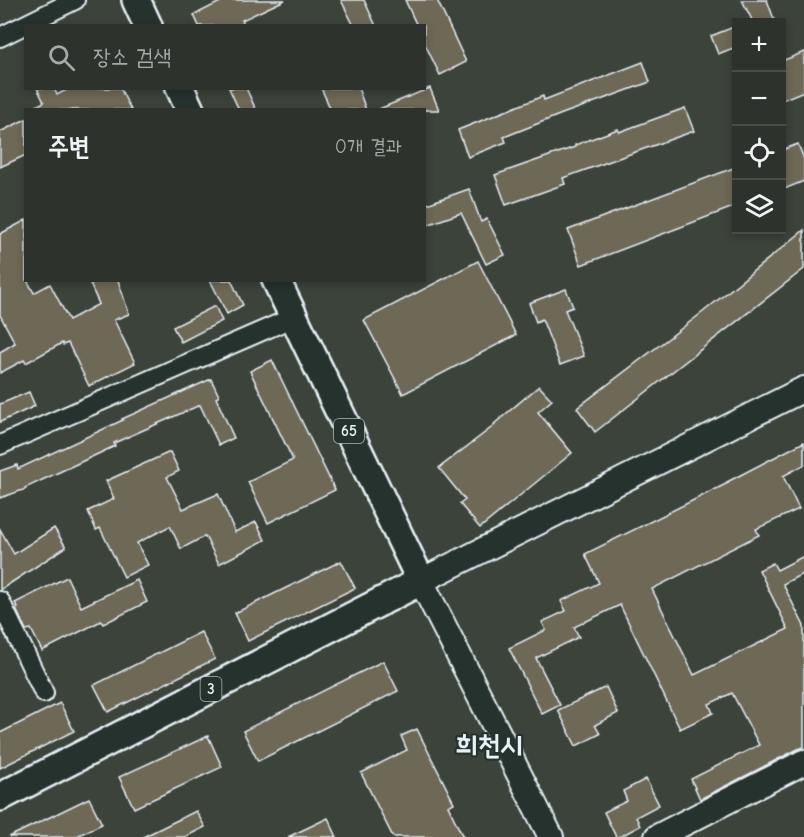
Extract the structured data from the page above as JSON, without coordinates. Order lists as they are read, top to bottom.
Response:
{
  "streets": {
    "main road": ["65", "3"]
  },
  "crossings": [
    ["65", "3"]
  ],
  "districts": ["희천시"],
  "page": {
    "map_buttons": ["+", "−"],
    "search": "장소 검색",
    "heading": ["주변", "0개 결과"]
  }
}
